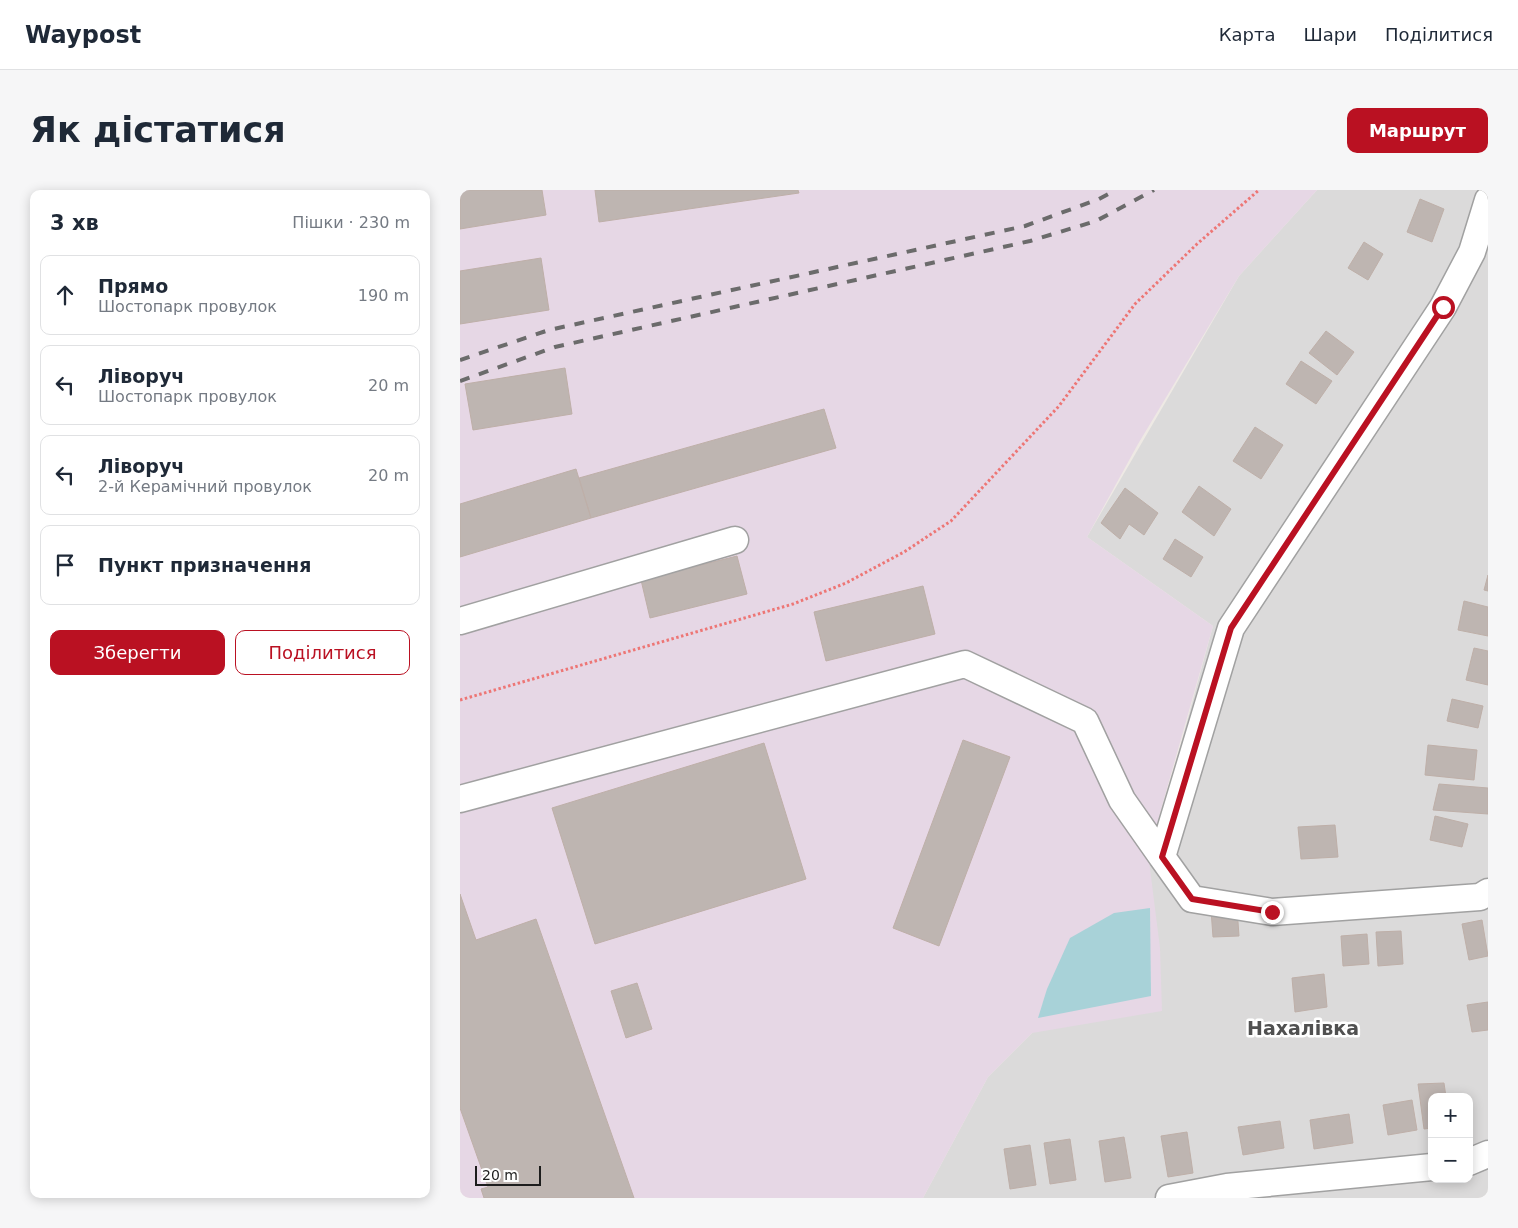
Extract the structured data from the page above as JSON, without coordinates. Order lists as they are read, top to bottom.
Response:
{
  "districts": ["Нахалівка"],
  "scale_bar": "20 m",
  "page": {
    "header": "Waypost",
    "nav": ["Карта", "Шари", "Поділитися"],
    "buttons": [
      "Маршрут",
      ["Зберегти", "Поділитися"]
    ],
    "title": "Як дістатися",
    "heading": ["3 хв", "Пішки · 230 m"],
    "list": [
      ["Прямо", "Шостопарк провулок", "190 m"],
      ["Ліворуч", "Шостопарк провулок", "20 m"],
      ["Ліворуч", "2-й Керамічний провулок", "20 m"],
      "Пункт призначення"
    ],
    "map_buttons": ["+", "−"],
    "scale": "20 m"
  }
}
